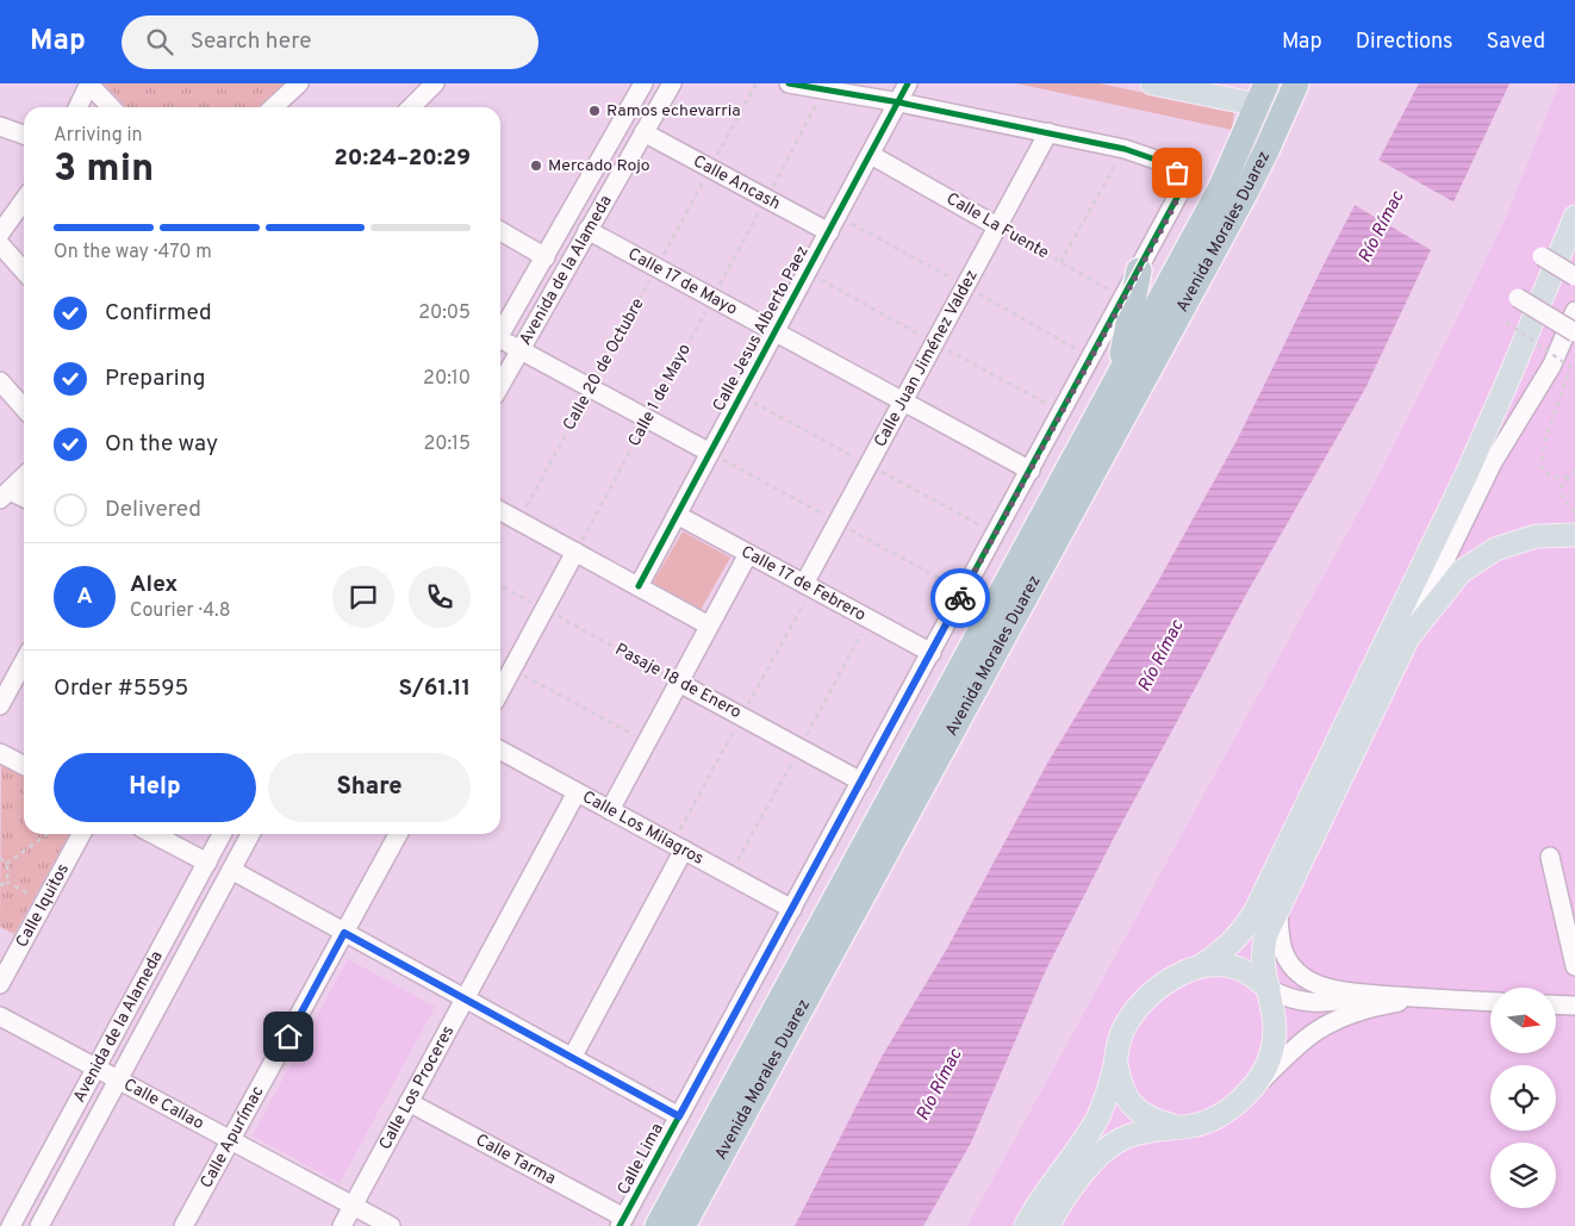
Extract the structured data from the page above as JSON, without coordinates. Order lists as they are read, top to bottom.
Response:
{
  "streets": {
    "highway": ["Avenida Morales Duarez"],
    "street": [
      "Calle Ancash",
      "Calle La Fuente",
      "Avenida de la Alameda",
      "Calle 17 de Mayo",
      "Calle Jesus Alberto Paez",
      "Calle Juan Jiménez Valdez",
      "Calle 17 de Febrero",
      "Pasaje 18 de Enero",
      "Calle Los Milagros",
      "Calle Iquitos",
      "Calle Los Proceres",
      "Calle Callao",
      "Calle Apurímac",
      "Calle Tarma",
      "Calle Lima"
    ],
    "path": ["Calle 20 de Octubre", "Calle 1 de Mayo"]
  },
  "crossings": [
    ["Calle Ancash", "Avenida de la Alameda"],
    ["Calle Ancash", "Calle Jesus Alberto Paez"],
    ["Calle Ancash", "Calle 20 de Octubre"],
    ["Calle Ancash", "Calle 1 de Mayo"],
    ["Calle La Fuente", "Calle Jesus Alberto Paez"],
    ["Calle La Fuente", "Calle Juan Jiménez Valdez"],
    ["Calle La Fuente", "Calle Lima"],
    ["Avenida de la Alameda", "Calle 17 de Mayo"],
    ["Avenida de la Alameda", "Calle Callao"],
    ["Avenida de la Alameda", "Calle Lima"],
    ["Calle 17 de Mayo", "Calle Jesus Alberto Paez"],
    ["Calle 17 de Mayo", "Calle Juan Jiménez Valdez"],
    ["Calle 17 de Mayo", "Calle 20 de Octubre"],
    ["Calle 17 de Mayo", "Calle 1 de Mayo"],
    ["Calle 17 de Mayo", "Calle Lima"],
    ["Calle Jesus Alberto Paez", "Calle 17 de Febrero"],
    ["Calle Juan Jiménez Valdez", "Calle 17 de Febrero"],
    ["Calle 17 de Febrero", "Calle Lima"],
    ["Pasaje 18 de Enero", "Calle Lima"],
    ["Calle Los Milagros", "Calle Los Proceres"],
    ["Calle Los Milagros", "Calle Lima"],
    ["Calle Los Proceres", "Calle Callao"],
    ["Calle Los Proceres", "Calle Tarma"],
    ["Calle Los Proceres", "Calle Lima"],
    ["Calle Callao", "Calle Apurímac"],
    ["Calle Apurímac", "Calle Lima"],
    ["Calle Tarma", "Calle Lima"]
  ],
  "water": ["Río Rímac"],
  "places": ["Ramos echevarria", "Mercado Rojo"],
  "north": "right",
  "page": {
    "header": "Map",
    "search": "Search here",
    "nav": ["Map", "Directions", "Saved"],
    "heading": ["3 min", "Arriving in", "20:24–20:29"],
    "panel": [
      "Alex",
      "Courier · 4.8",
      "Order #5595",
      "S/61.11"
    ],
    "bar": "On the way · 470 m",
    "list": [
      ["Confirmed", "20:05"],
      ["Preparing", "20:10"],
      ["On the way", "20:15"],
      "Delivered"
    ],
    "round": "A",
    "buttons": ["Help", "Share"]
  }
}
